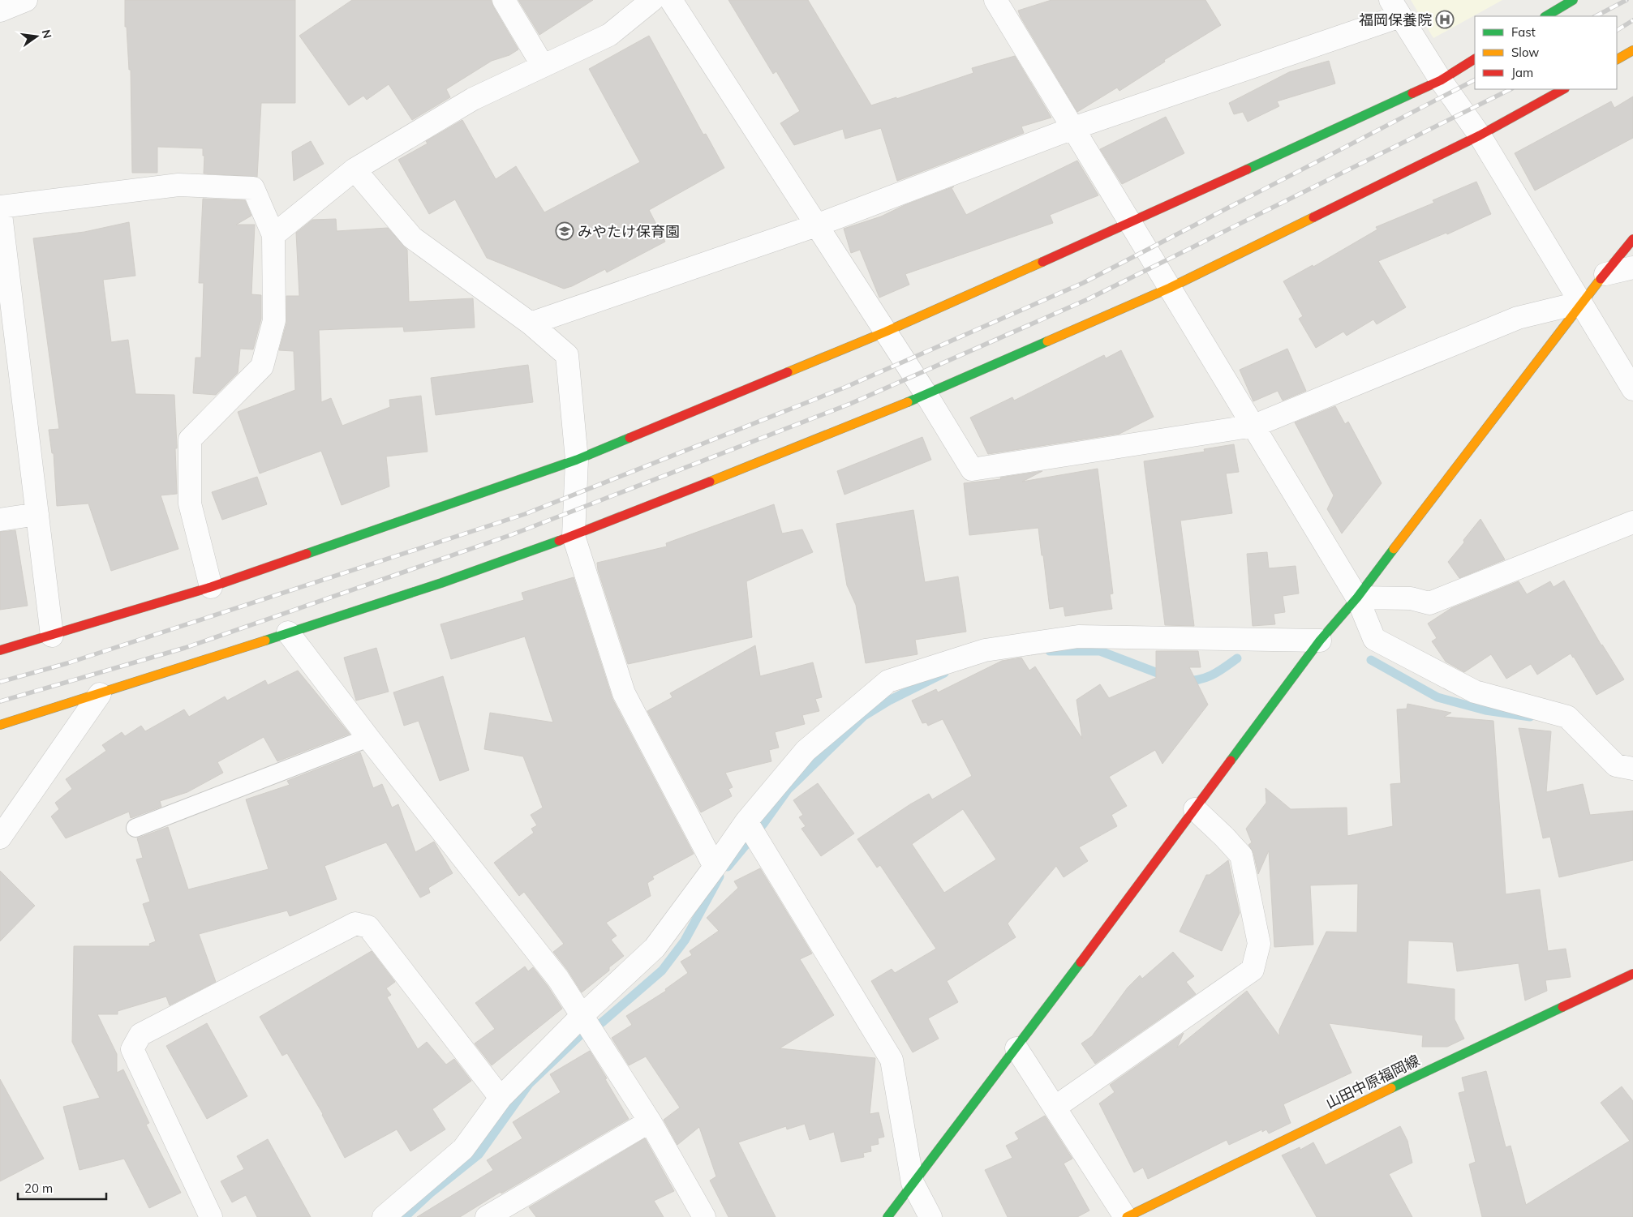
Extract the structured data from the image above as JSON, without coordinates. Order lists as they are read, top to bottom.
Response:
{
  "streets": {
    "street": ["山田中原福岡線"]
  },
  "places": {
    "hospital": ["福岡保養院"],
    "school or university": ["みやたけ保育園"]
  },
  "legend": ["Fast", "Slow", "Jam"],
  "scale_bar": "20 m",
  "north": "right"
}
